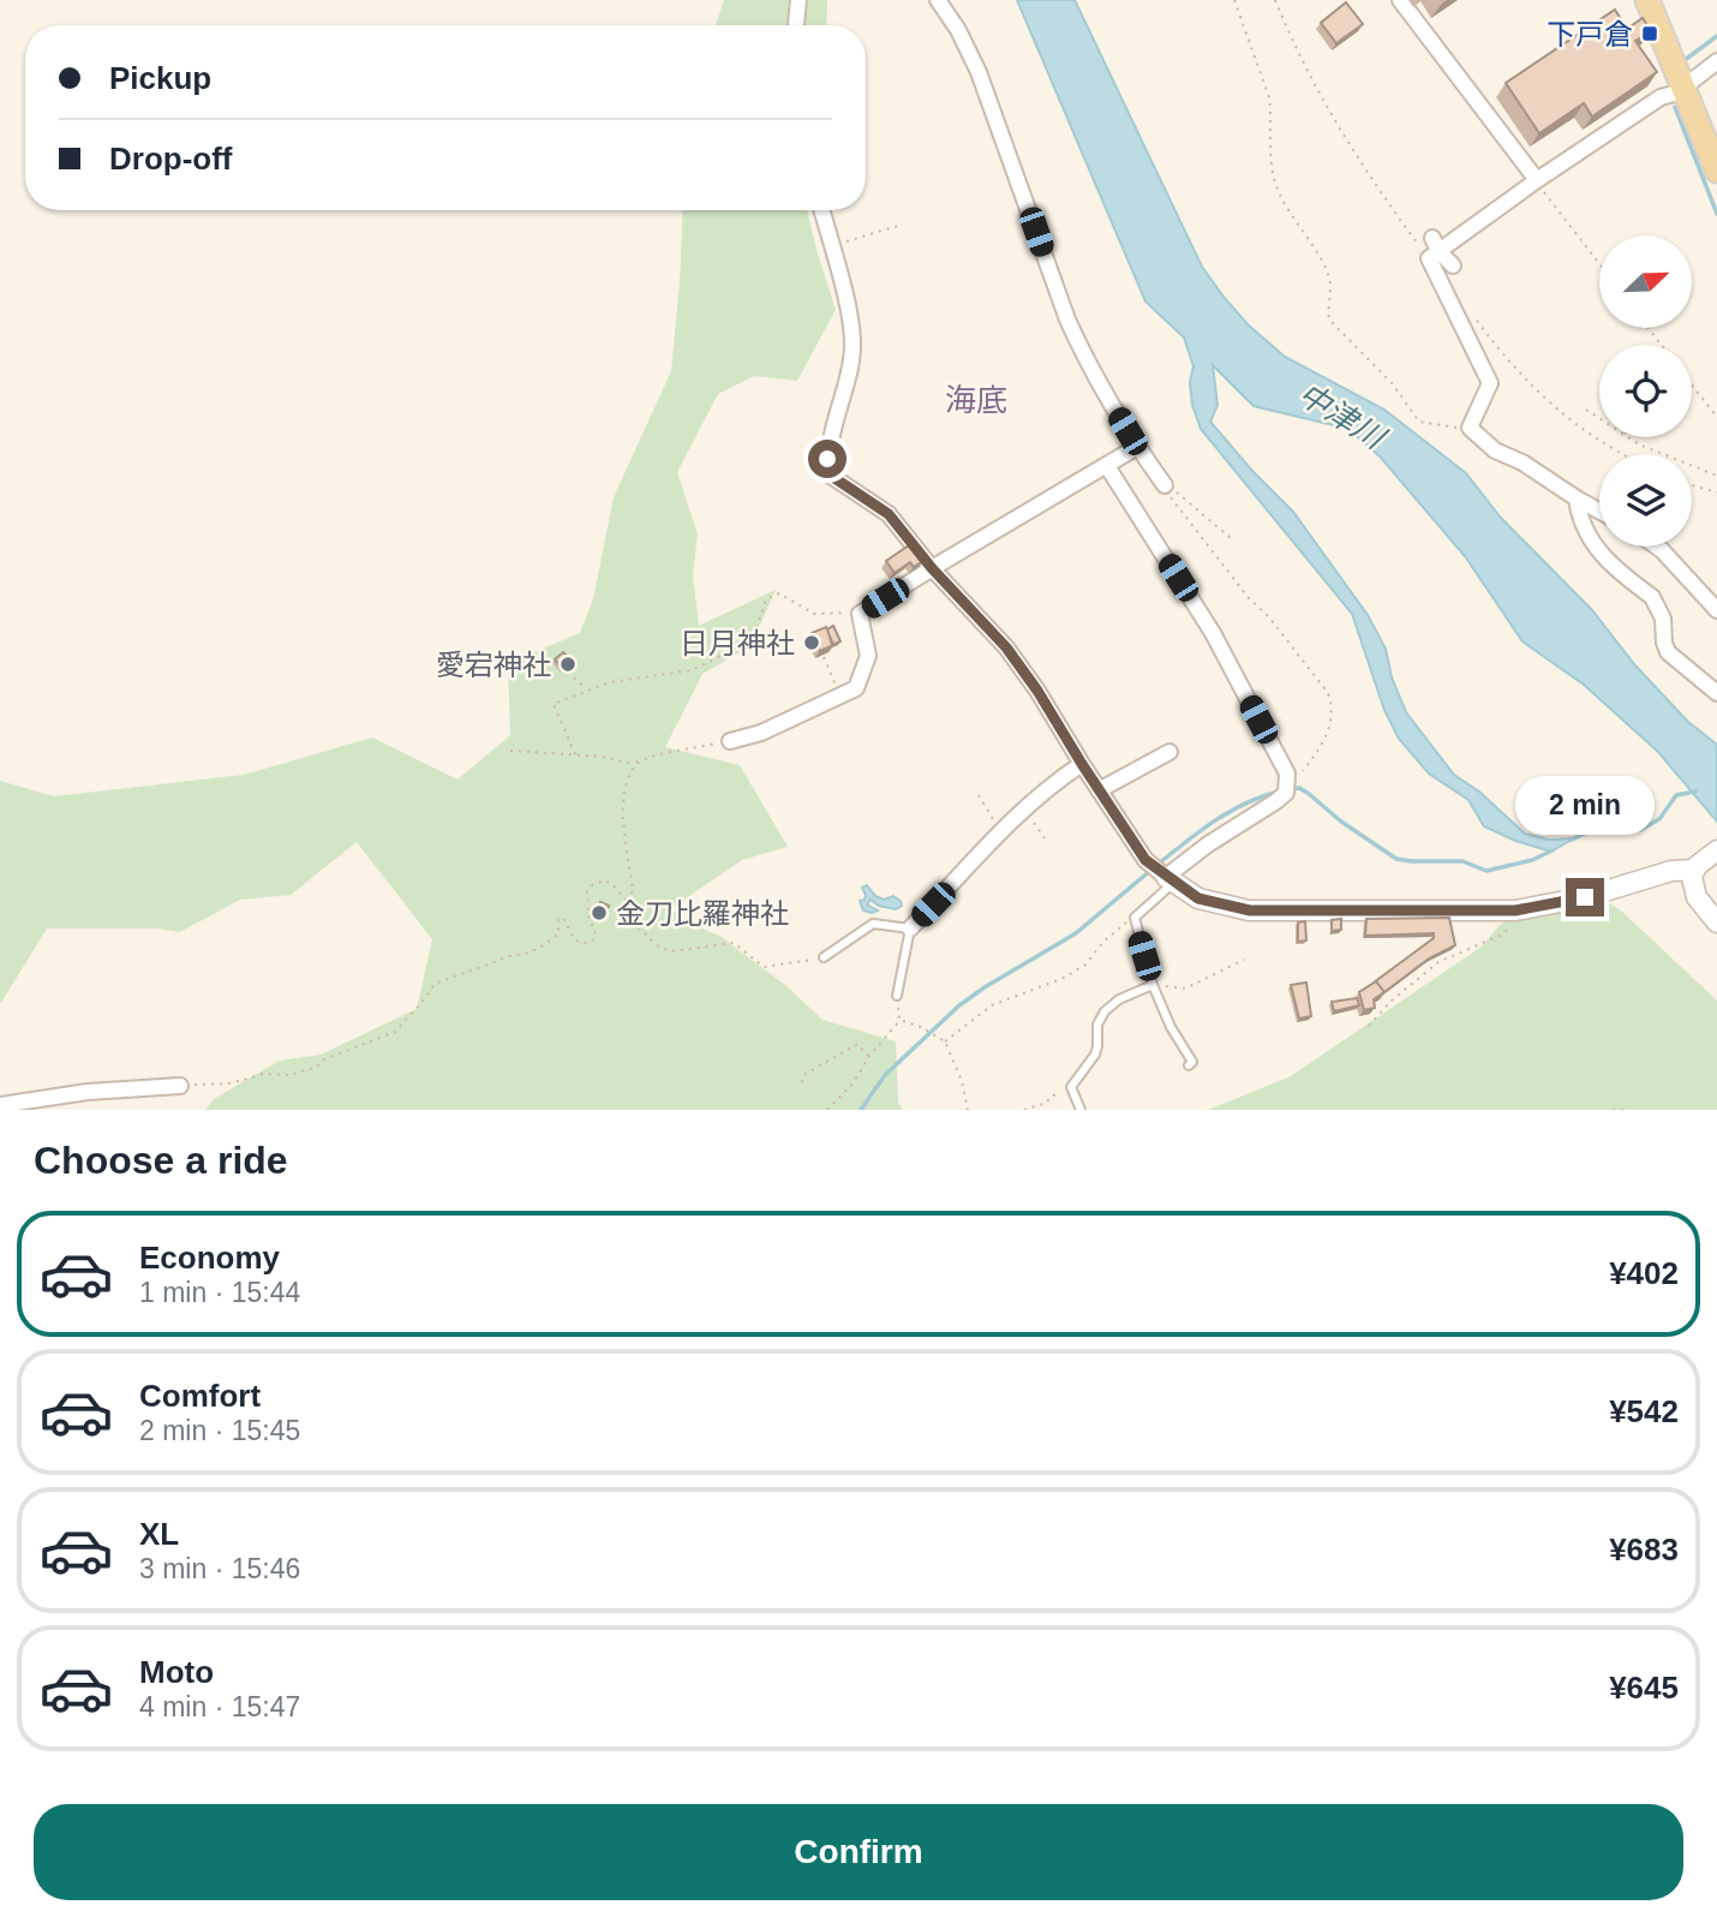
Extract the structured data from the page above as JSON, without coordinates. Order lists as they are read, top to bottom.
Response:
{
  "districts": ["海底"],
  "water": ["中津川"],
  "places": {
    "transit": ["下戸倉"],
    "other": ["日月神社", "愛宕神社", "金刀比羅神社"]
  },
  "north": "top right",
  "page": {
    "banner": ["Pickup", "Drop-off"],
    "bubble": "2 min",
    "heading": "Choose a ride",
    "list": [
      {
        "name": "Economy",
        "note": "1 min · 15:44",
        "value": "¥402"
      },
      {
        "name": "Comfort",
        "note": "2 min · 15:45",
        "value": "¥542"
      },
      {
        "name": "XL",
        "note": "3 min · 15:46",
        "value": "¥683"
      },
      {
        "name": "Moto",
        "note": "4 min · 15:47",
        "value": "¥645"
      }
    ],
    "buttons": "Confirm"
  }
}
